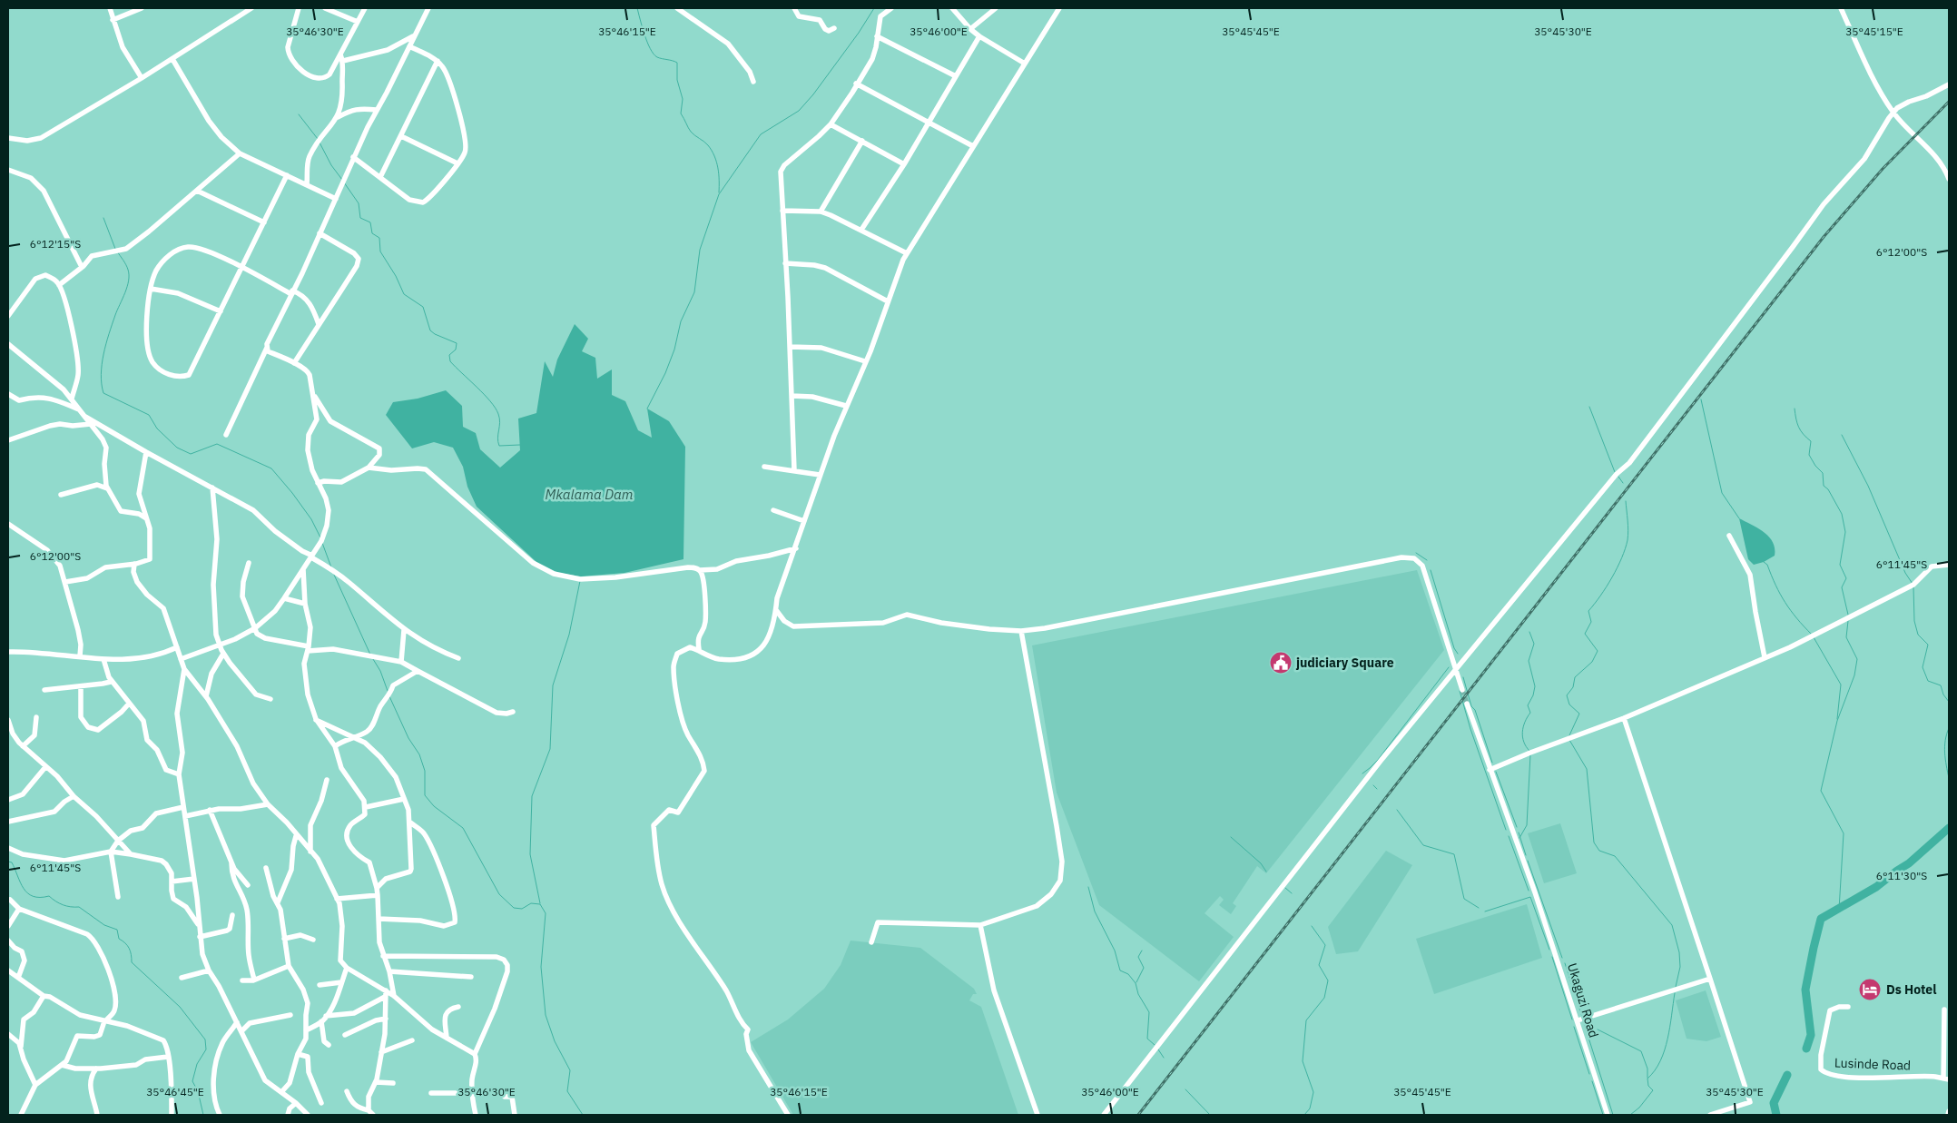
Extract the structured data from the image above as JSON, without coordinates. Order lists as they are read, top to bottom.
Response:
{
  "streets": {
    "street": ["Ukaguzi Road", "Lusinde Road"]
  },
  "water": ["Mkalama Dam"],
  "places": {
    "public building": ["judiciary Square"],
    "hotel": ["Ds Hotel"]
  },
  "coordinates": [
    "35°45'15\"E",
    "35°46'30\"E",
    "35°46'15\"E",
    "35°46'00\"E",
    "35°45'45\"E",
    "35°45'30\"E",
    "6°12'15\"S",
    "6°12'00\"S",
    "6°11'45\"S",
    "6°11'30\"S",
    "35°46'45\"E"
  ]
}
